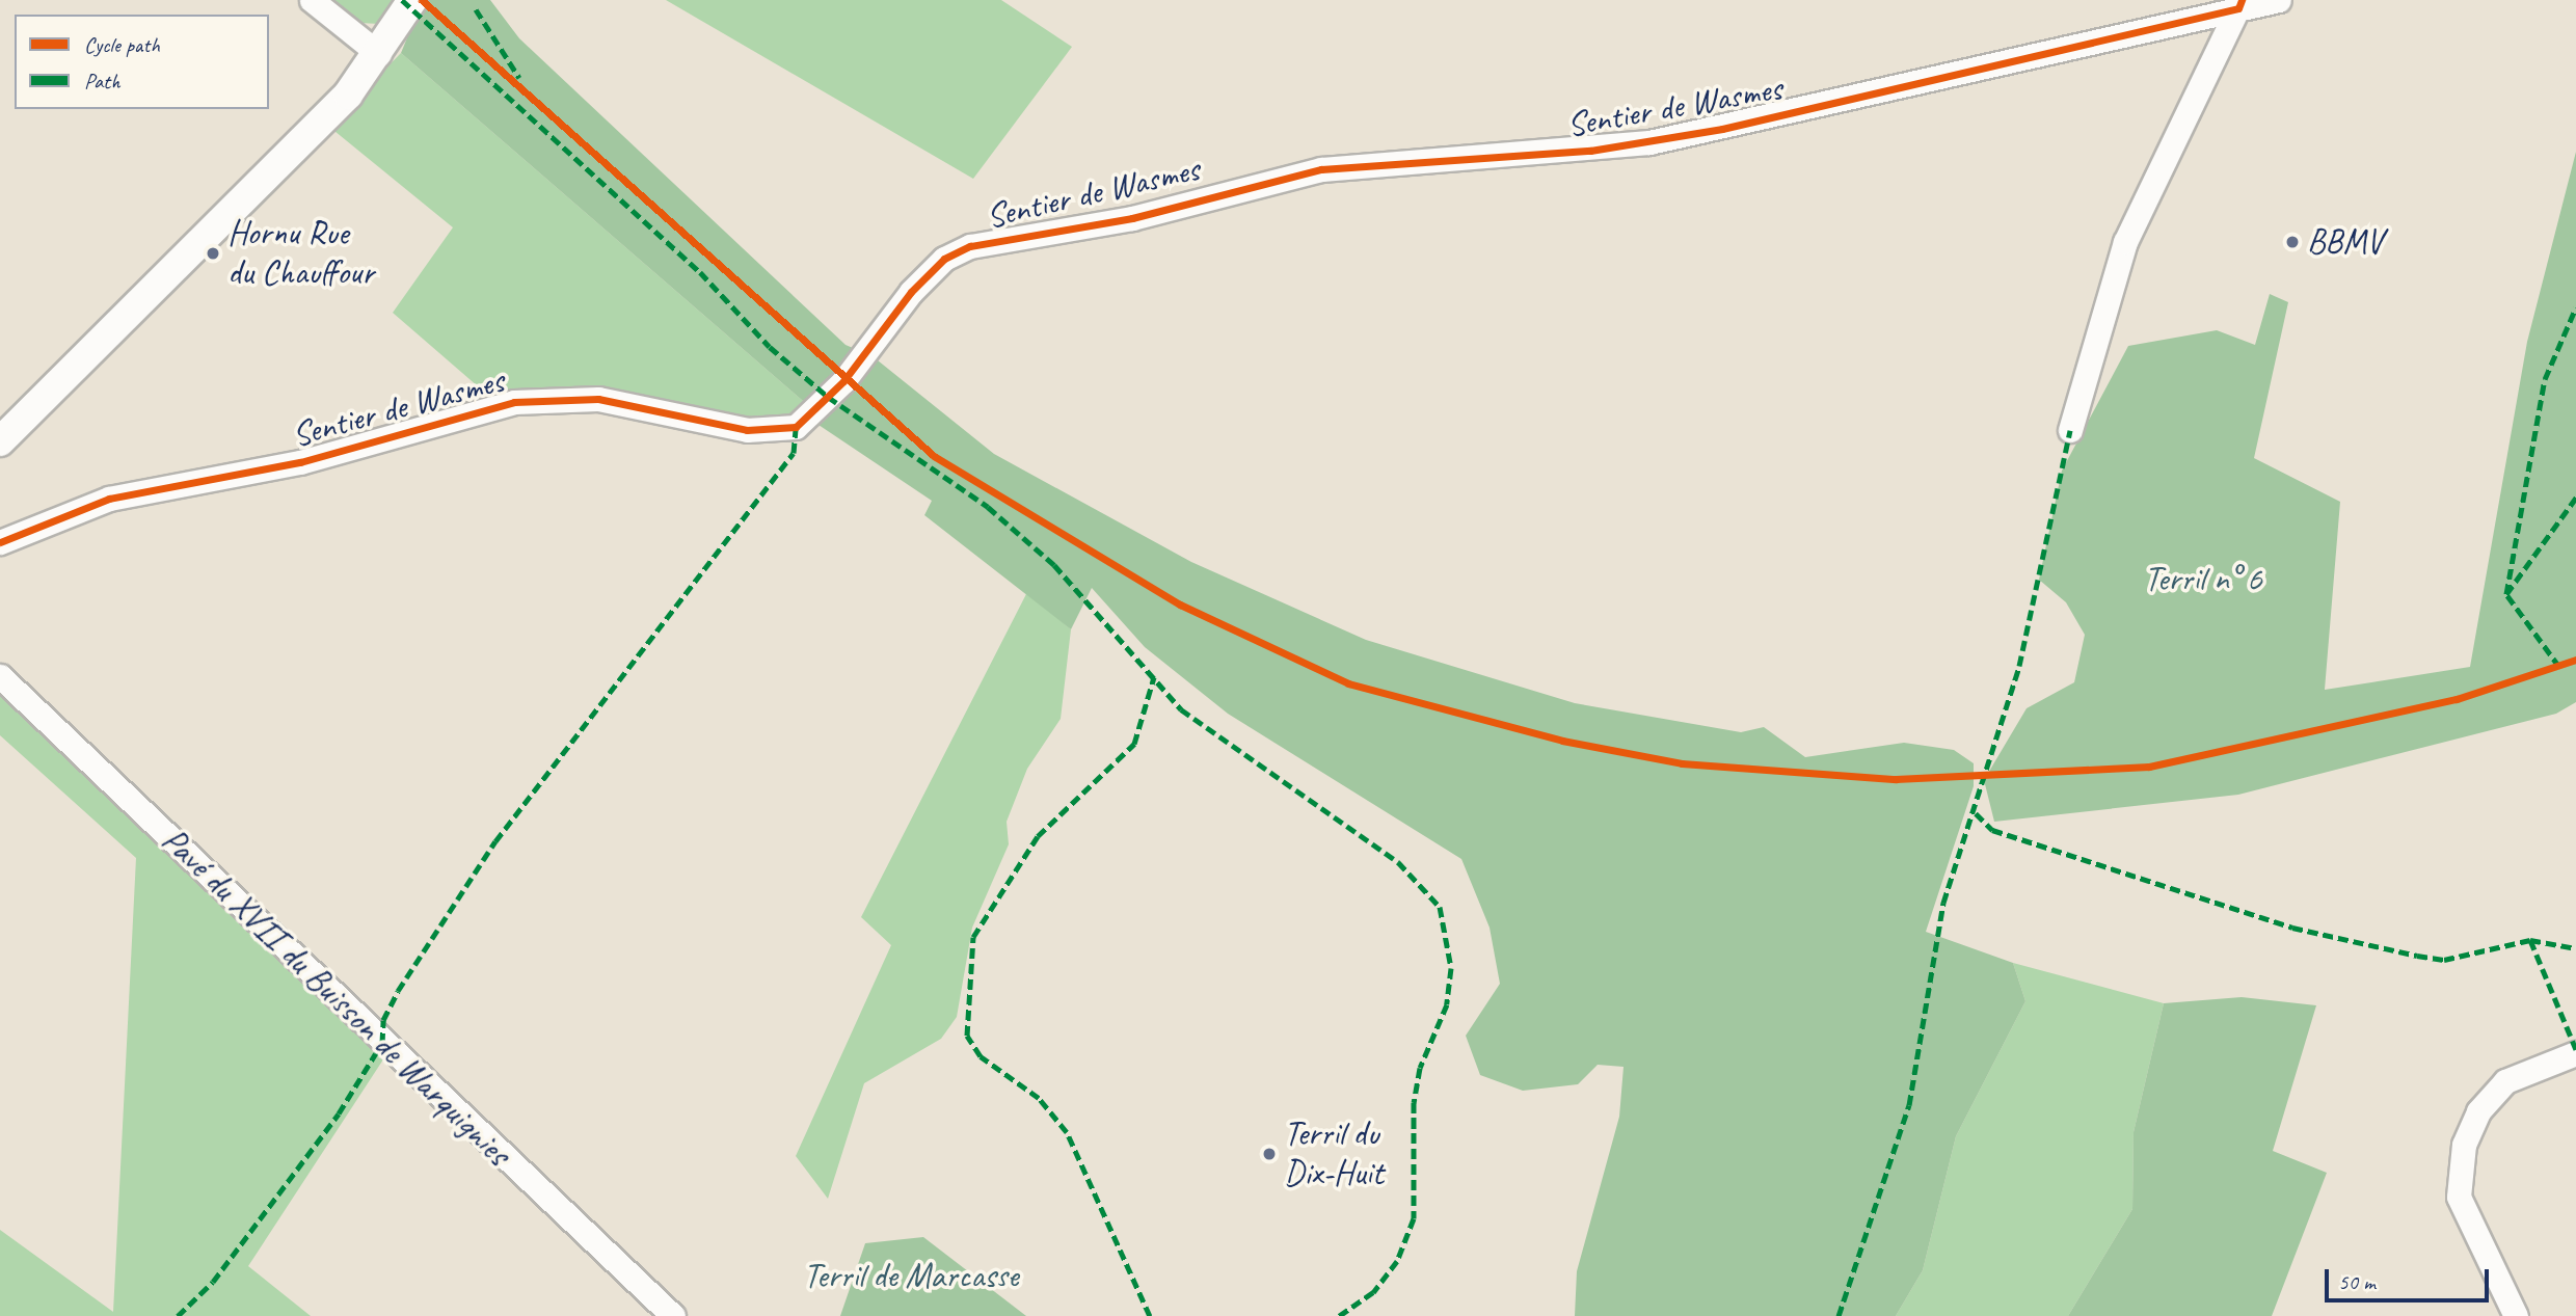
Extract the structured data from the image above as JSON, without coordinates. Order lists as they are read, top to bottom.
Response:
{
  "streets": {
    "street": ["Sentier de Wasmes", "Pavé du XVII du Buisson de Warquignies"]
  },
  "parks": ["Terril n° 6", "Terril de Marcasse"],
  "places": ["BBMV", "Hornu Rue du Chauffour", "Terril du Dix-Huit"],
  "legend": ["Cycle path", "Path"],
  "scale_bar": "50 m"
}
